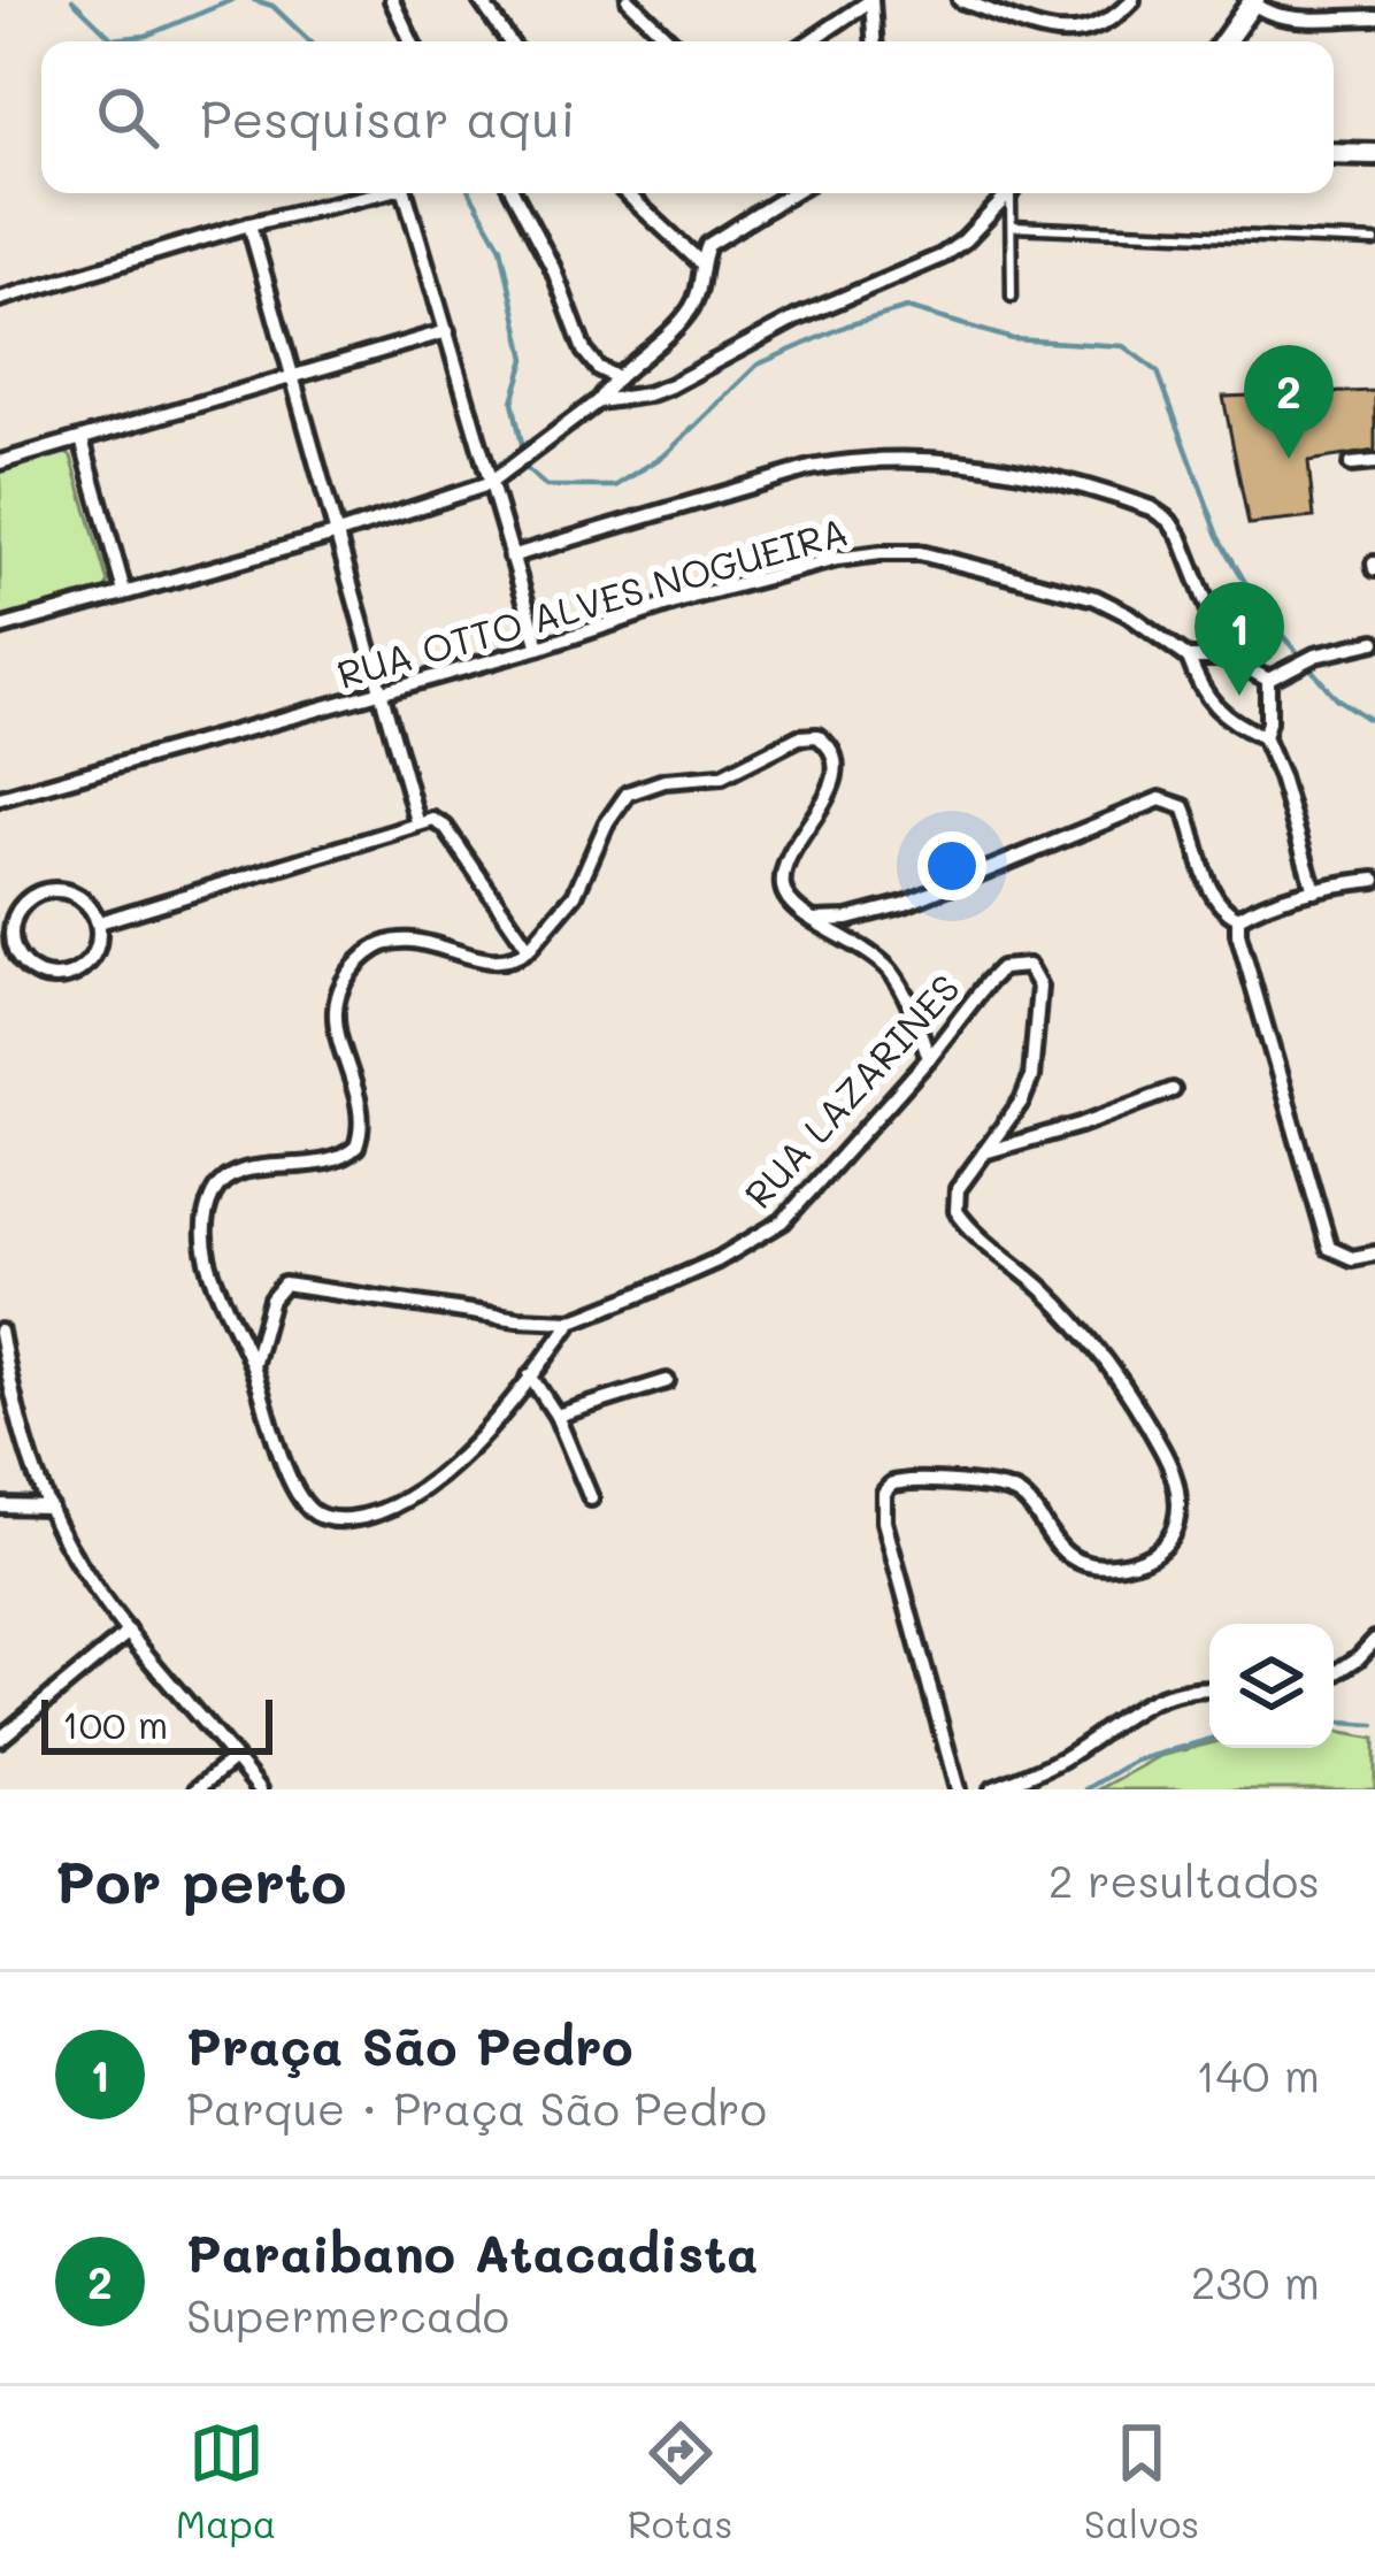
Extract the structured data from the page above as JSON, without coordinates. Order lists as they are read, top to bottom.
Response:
{
  "streets": {
    "street": ["RUA OTTO ALVES NOGUEIRA", "RUA LAZARINES"]
  },
  "scale_bar": "100 m",
  "page": {
    "search": "Pesquisar aqui",
    "pins": ["2", "1"],
    "scale": "100 m",
    "heading": ["Por perto", "2 resultados"],
    "list": [
      {
        "mark": "1",
        "name": "Praça São Pedro",
        "note": "Parque · Praça São Pedro",
        "value": "140 m"
      },
      {
        "mark": "2",
        "name": "Paraibano Atacadista",
        "note": "Supermercado",
        "value": "230 m"
      }
    ],
    "nav": ["Mapa", "Rotas", "Salvos"]
  }
}
